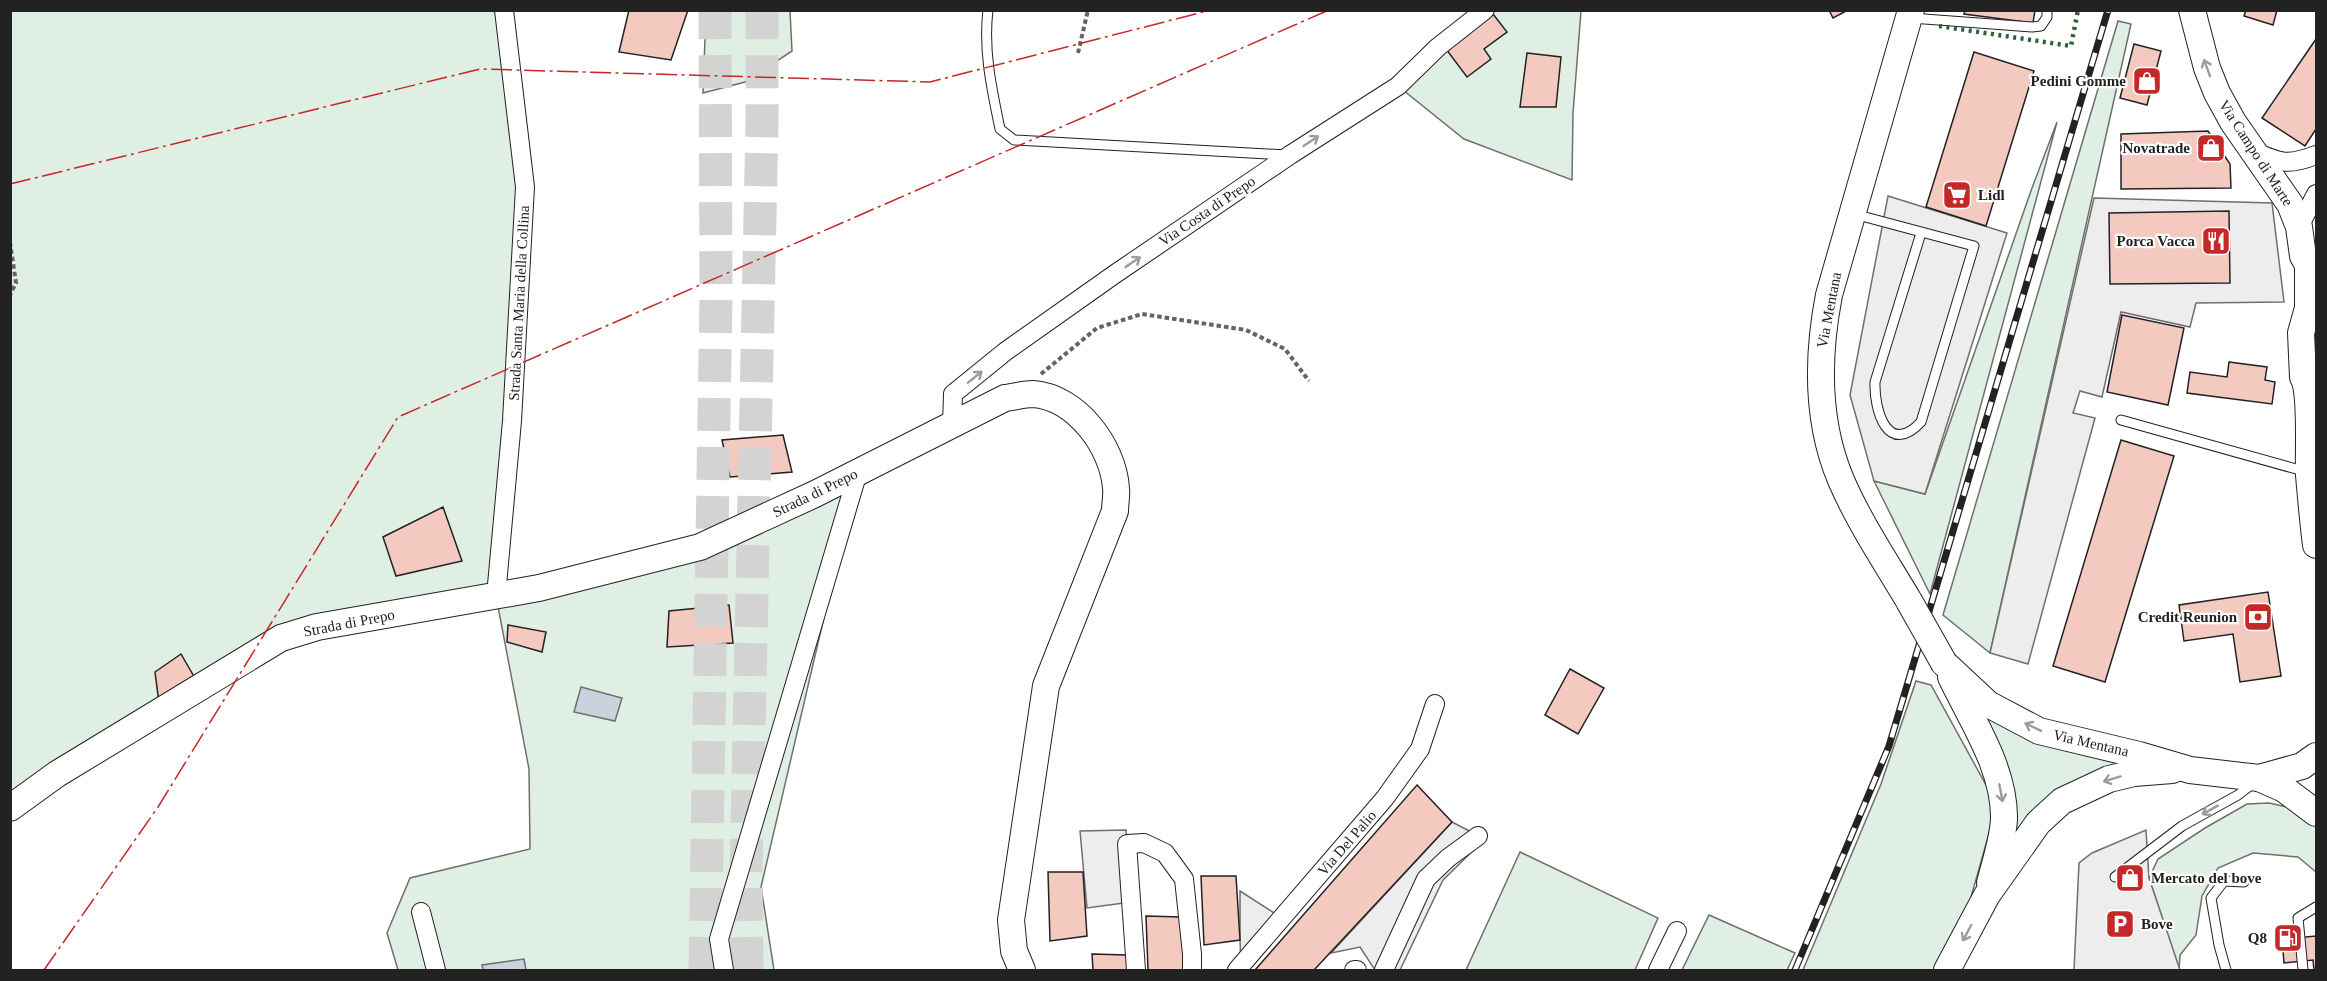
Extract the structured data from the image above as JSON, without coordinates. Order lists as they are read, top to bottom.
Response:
{
  "streets": {
    "main road": ["Via Campo di Marte", "Via Mentana", "Strada di Prepo"],
    "street": ["Via Costa di Prepo", "Strada Santa Maria della Collina", "Via Del Palio"]
  },
  "crossings": [
    ["Via Costa di Prepo", "Strada di Prepo"],
    ["Strada Santa Maria della Collina", "Strada di Prepo"]
  ],
  "one_way": ["Via Costa di Prepo"],
  "places": {
    "shop": ["Pedini Gomme", "Novatrade", "Mercato del bove"],
    "supermarket": ["Lidl"],
    "restaurant": ["Porca Vacca"],
    "bank": ["Credit Reunion"],
    "parking": ["Bove"],
    "fuel station": ["Q8"]
  }
}
